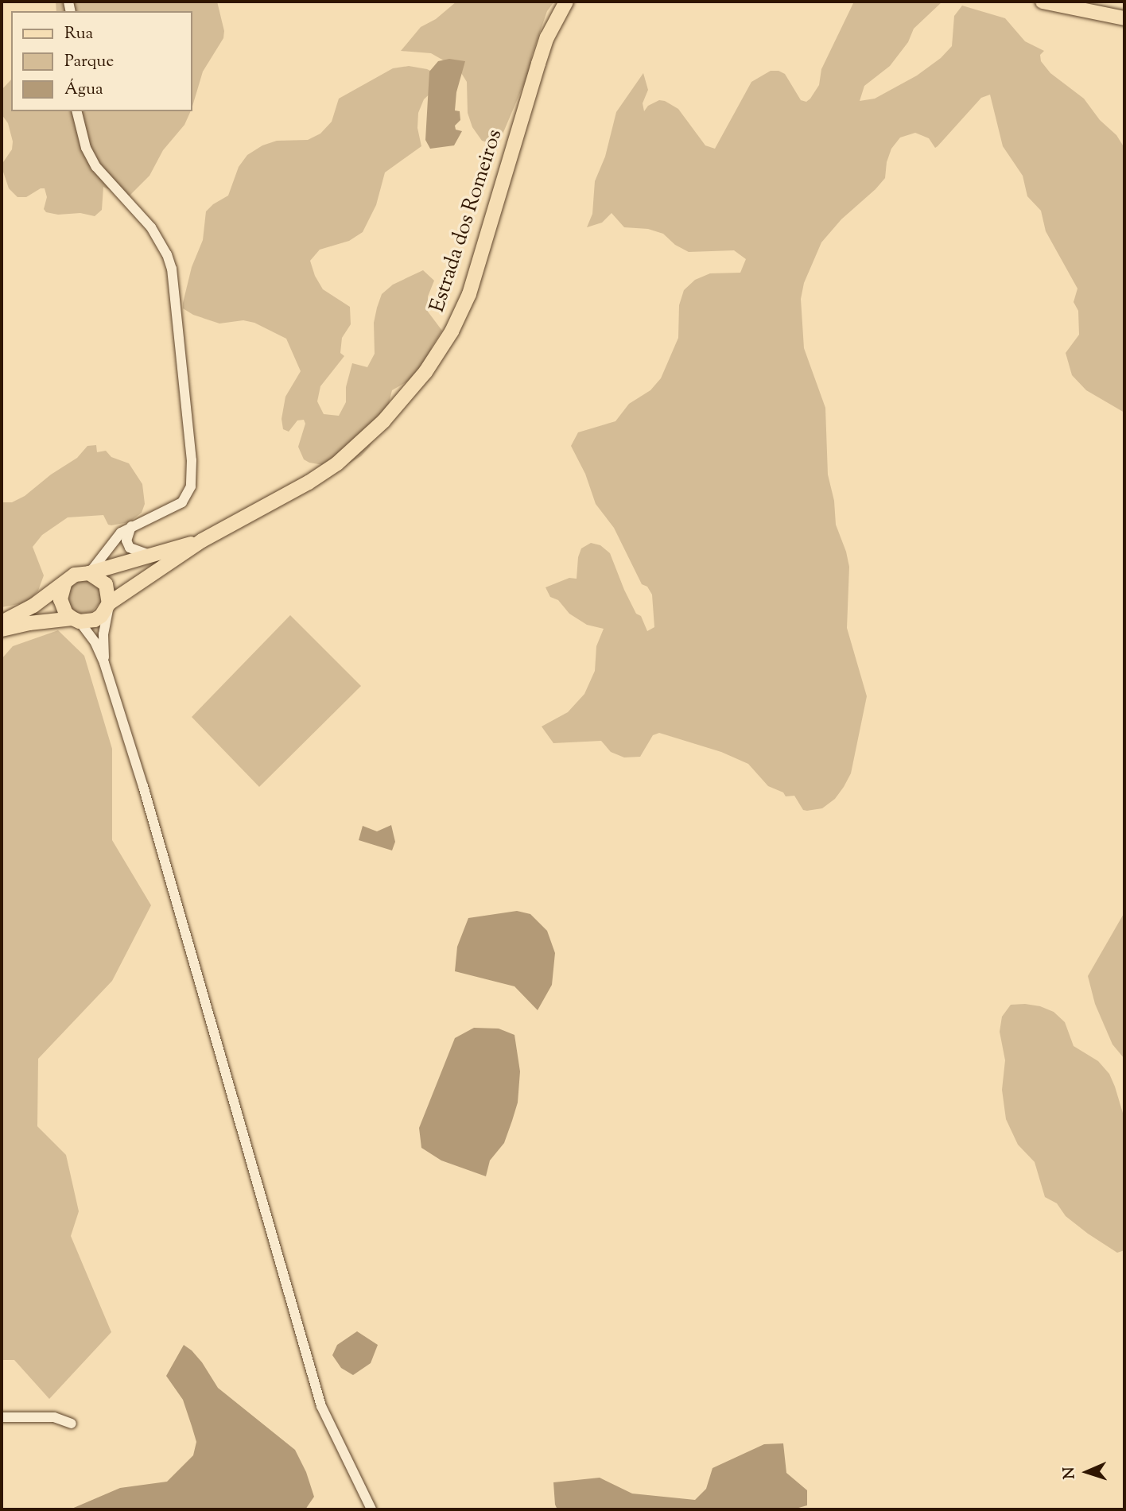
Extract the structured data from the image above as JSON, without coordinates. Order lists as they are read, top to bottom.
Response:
{
  "streets": {
    "main road": ["Estrada dos Romeiros"]
  },
  "legend": ["Rua", "Parque", "Água"],
  "north": "left"
}
